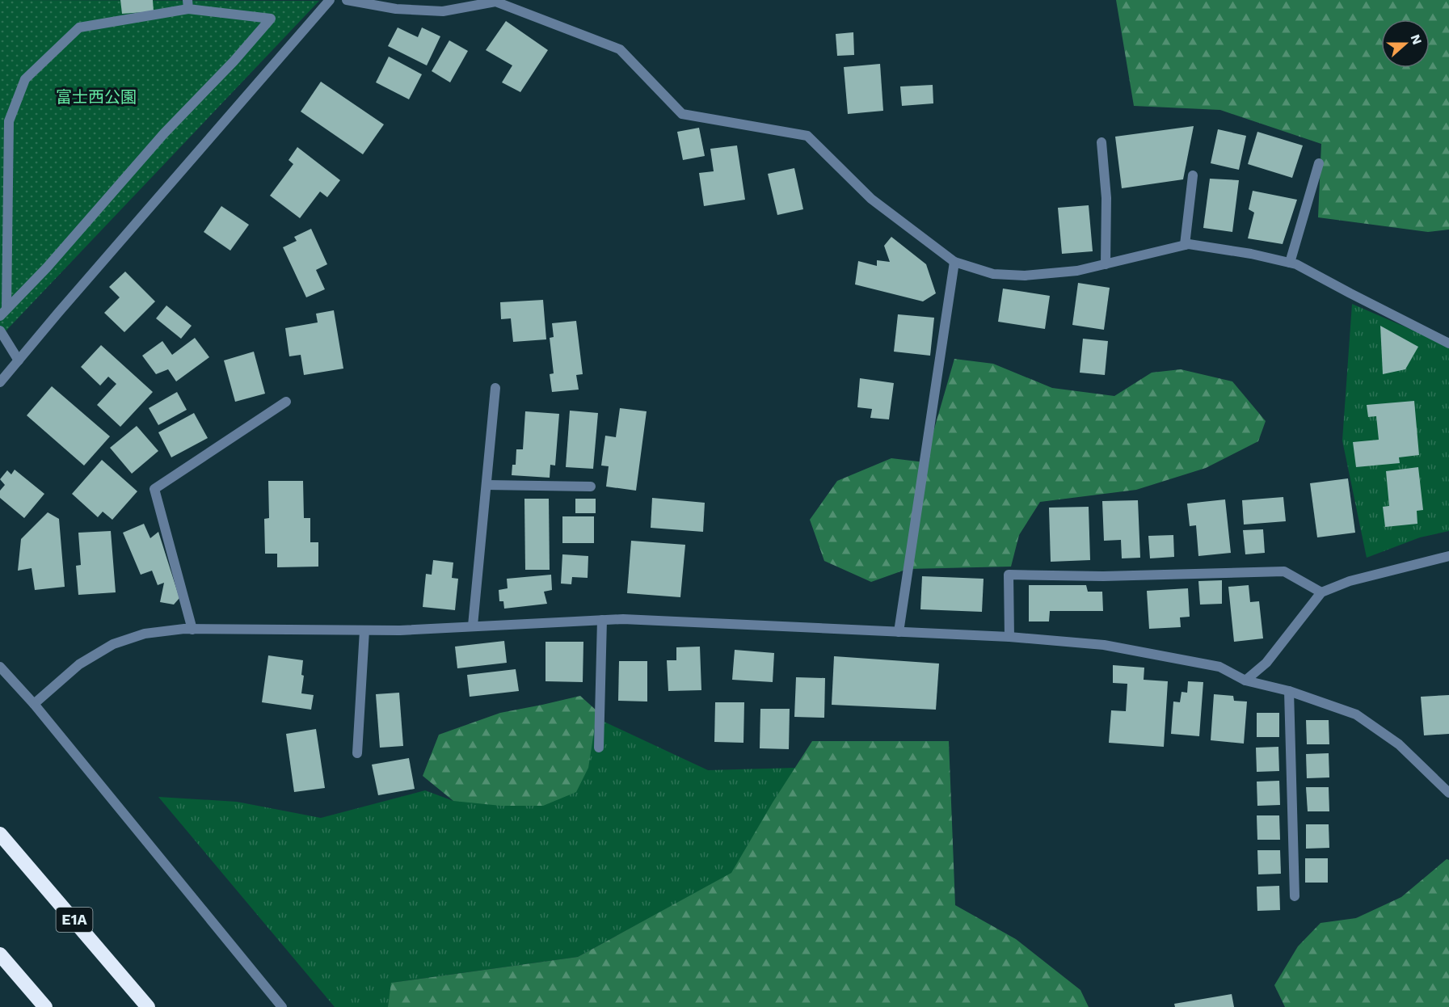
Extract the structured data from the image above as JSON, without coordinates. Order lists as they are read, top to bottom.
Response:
{
  "streets": {
    "highway": ["E1A"]
  },
  "parks": ["富士西公園"],
  "north": "right"
}
